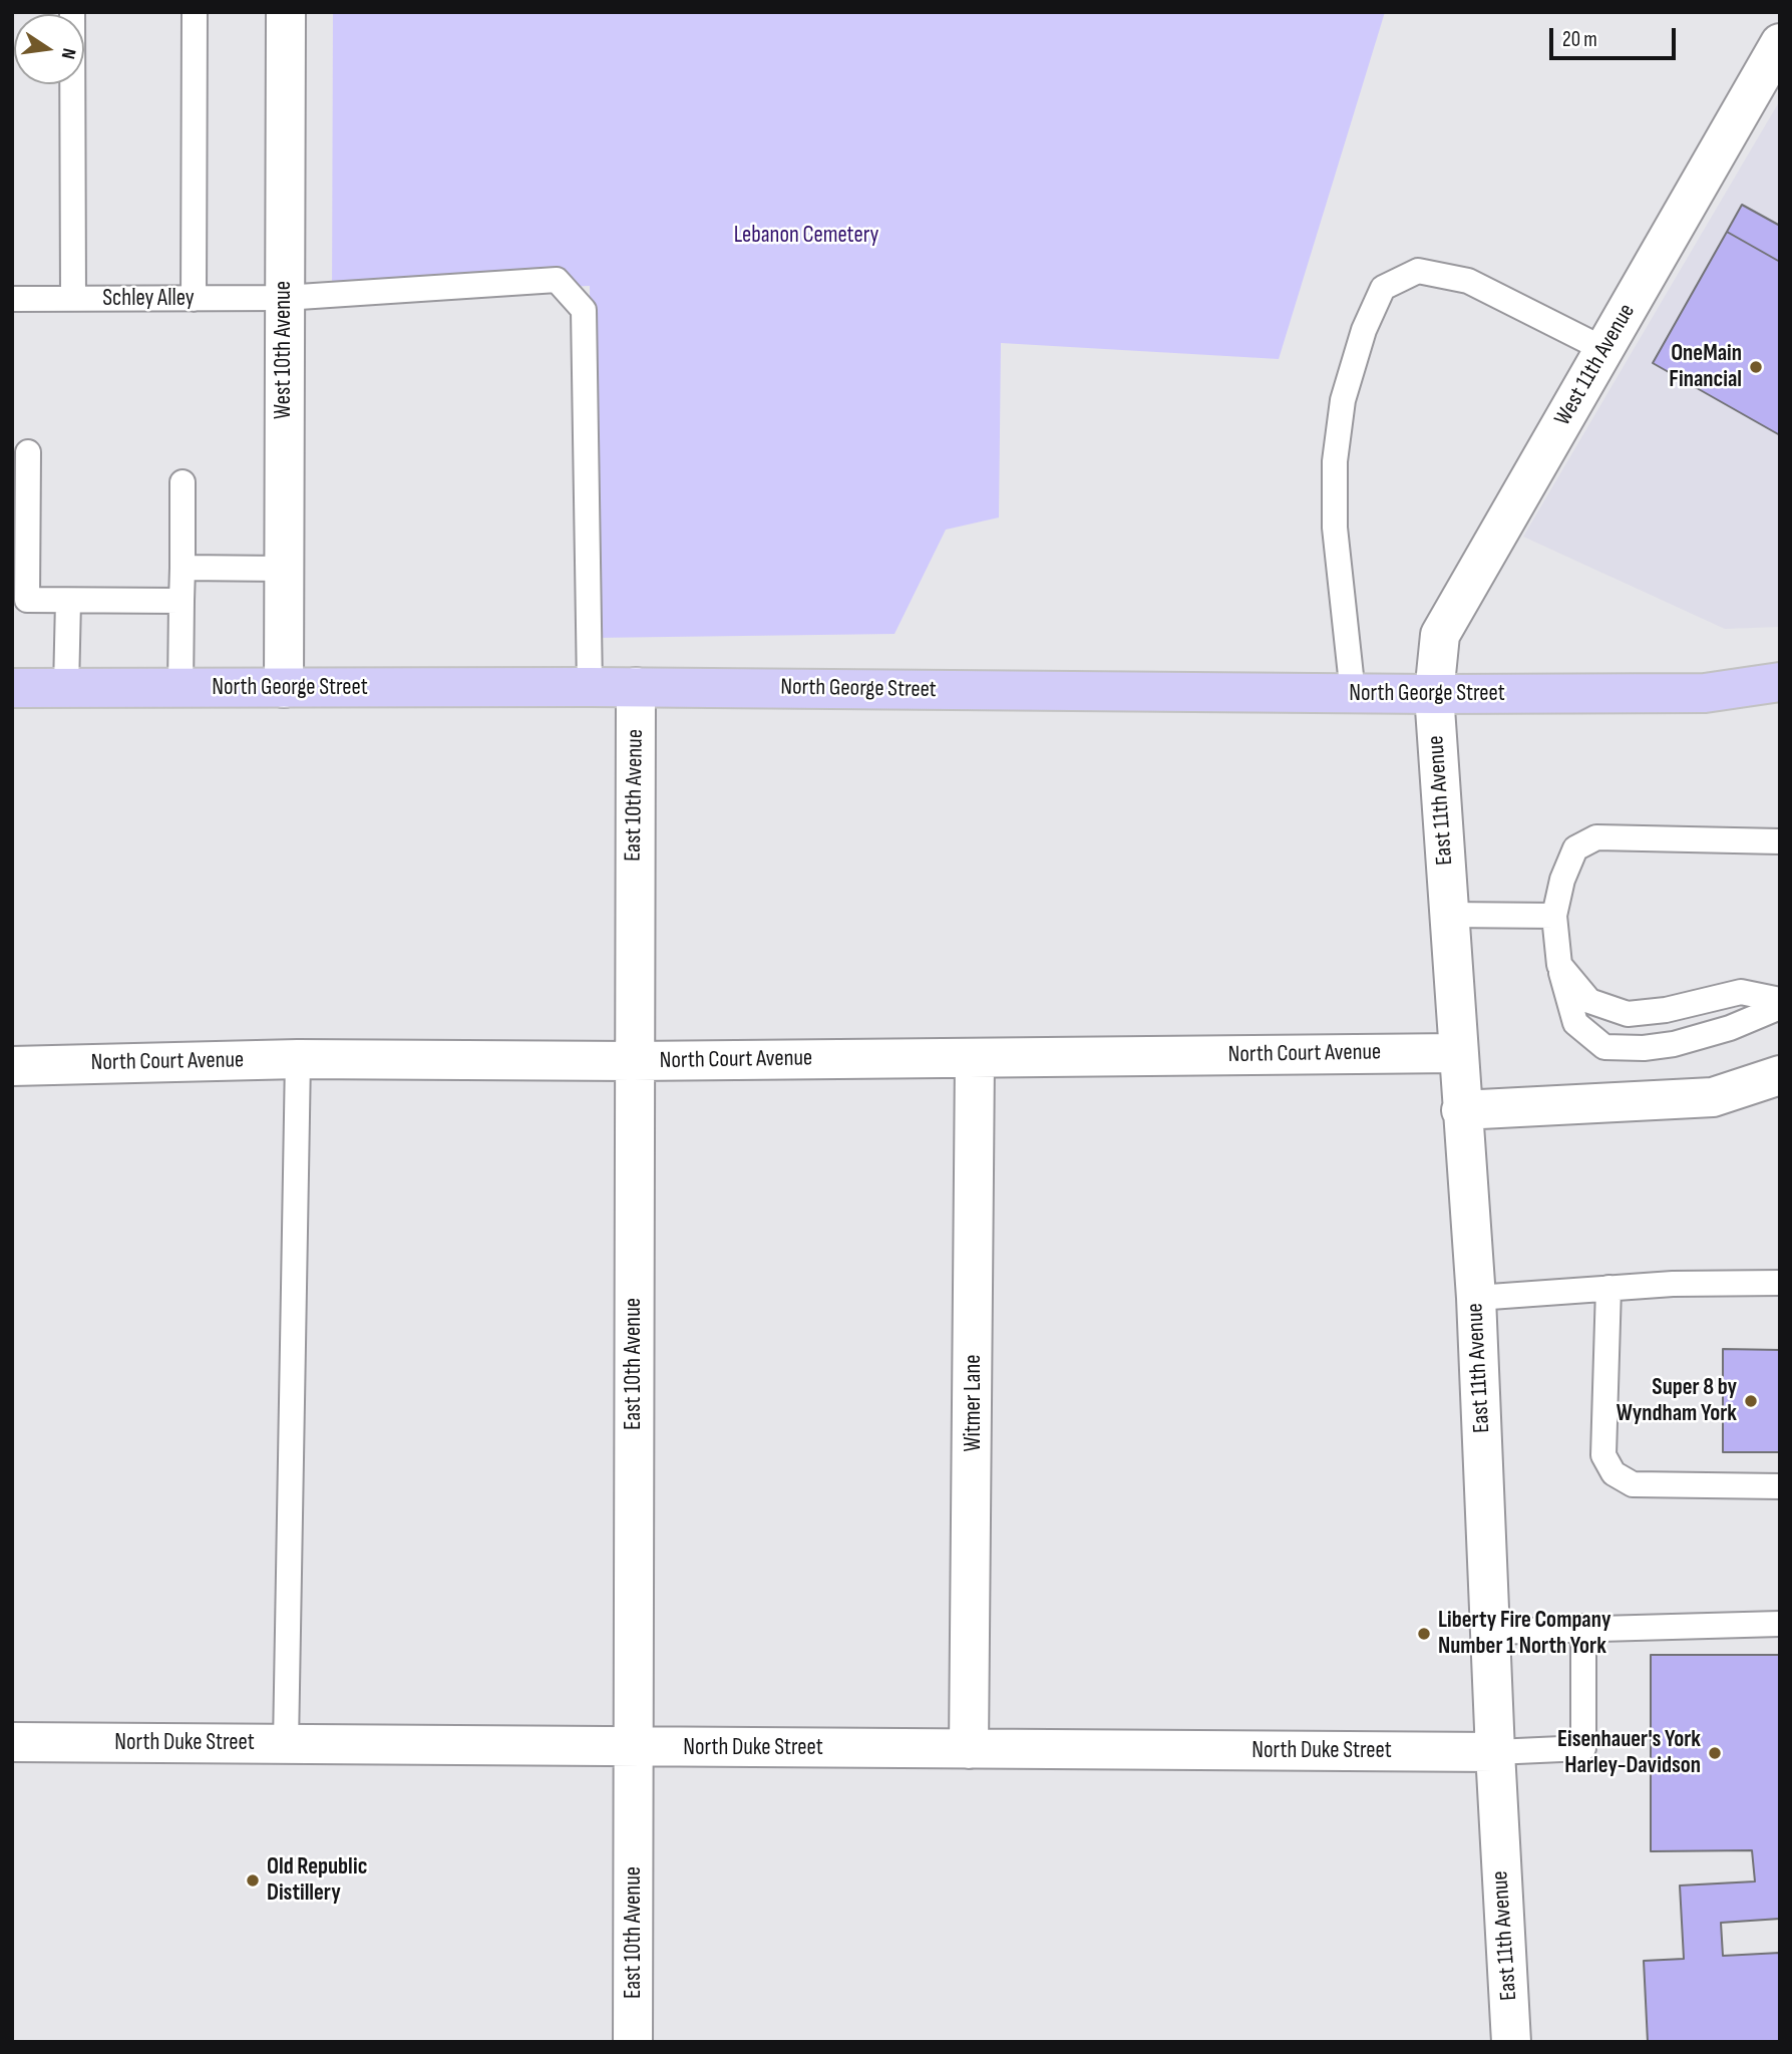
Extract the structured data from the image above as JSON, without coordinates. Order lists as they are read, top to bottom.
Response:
{
  "streets": {
    "main road": ["North George Street"],
    "street": [
      "West 10th Avenue",
      "West 11th Avenue",
      "East 10th Avenue",
      "East 11th Avenue",
      "North Court Avenue",
      "Witmer Lane",
      "North Duke Street"
    ],
    "lane": ["Schley Alley"]
  },
  "crossings": [
    ["Schley Alley", "West 10th Avenue"],
    ["Schley Alley", "North George Street"],
    ["West 10th Avenue", "North George Street"],
    ["West 11th Avenue", "North George Street"],
    ["West 11th Avenue", "East 11th Avenue"],
    ["North George Street", "East 10th Avenue"],
    ["North George Street", "East 11th Avenue"],
    ["East 10th Avenue", "North Court Avenue"],
    ["East 10th Avenue", "North Duke Street"],
    ["East 11th Avenue", "North Court Avenue"],
    ["East 11th Avenue", "North Duke Street"],
    ["North Court Avenue", "Witmer Lane"],
    ["Witmer Lane", "North Duke Street"]
  ],
  "parks": ["Lebanon Cemetery"],
  "places": [
    "OneMain Financial",
    "Super 8 by Wyndham York",
    "Liberty Fire Company Number 1 North York",
    "Eisenhauer's York Harley-Davidson",
    "Old Republic Distillery"
  ],
  "scale_bar": "20 m",
  "north": "right"
}
